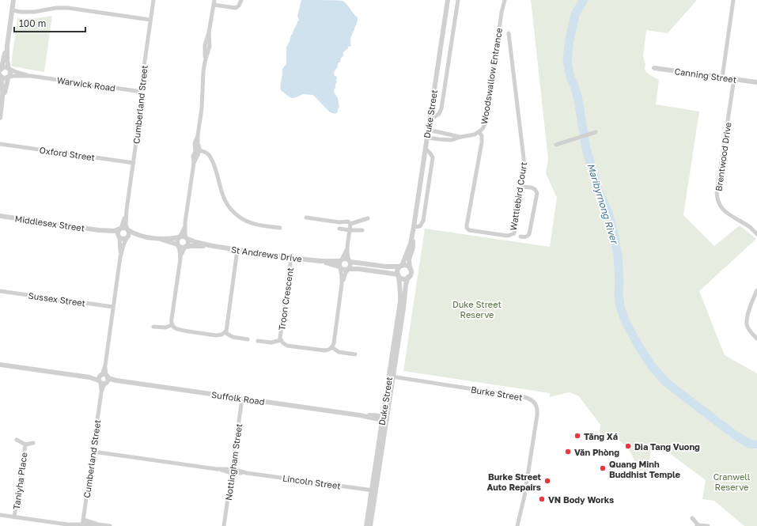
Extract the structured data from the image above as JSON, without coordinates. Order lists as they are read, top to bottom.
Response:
{
  "streets": {
    "street": [
      "Canning Street",
      "Woodswallow Entrance",
      "Warwick Road",
      "Cumberland Street",
      "Duke Street",
      "Oxford Street",
      "Brentwood Drive",
      "Wattlebird Court",
      "Middlesex Street",
      "St Andrews Drive",
      "Sussex Street",
      "Troon Crescent",
      "Burke Street",
      "Suffolk Road",
      "Nottingham Street",
      "Taniyha Place",
      "Lincoln Street"
    ]
  },
  "crossings": [
    ["Canning Street", "Brentwood Drive"],
    ["Woodswallow Entrance", "Duke Street"],
    ["Woodswallow Entrance", "Wattlebird Court"],
    ["Warwick Road", "Cumberland Street"],
    ["Cumberland Street", "Oxford Street"],
    ["Cumberland Street", "Middlesex Street"],
    ["Cumberland Street", "Sussex Street"],
    ["Cumberland Street", "Suffolk Road"],
    ["Cumberland Street", "Lincoln Street"],
    ["Duke Street", "Burke Street"],
    ["Duke Street", "Suffolk Road"],
    ["Duke Street", "Lincoln Street"],
    ["St Andrews Drive", "Troon Crescent"],
    ["Suffolk Road", "Nottingham Street"],
    ["Nottingham Street", "Lincoln Street"]
  ],
  "water": ["Maribyrnong River"],
  "parks": ["Duke Street Reserve", "Cranwell Reserve"],
  "places": [
    "Tăng Xá",
    "Dia Tang Vuong",
    "Văn Phòng",
    "Quang Minh Buddhist Temple",
    "Burke Street Auto Repairs",
    "VN Body Works"
  ],
  "scale_bar": "100 m"
}
